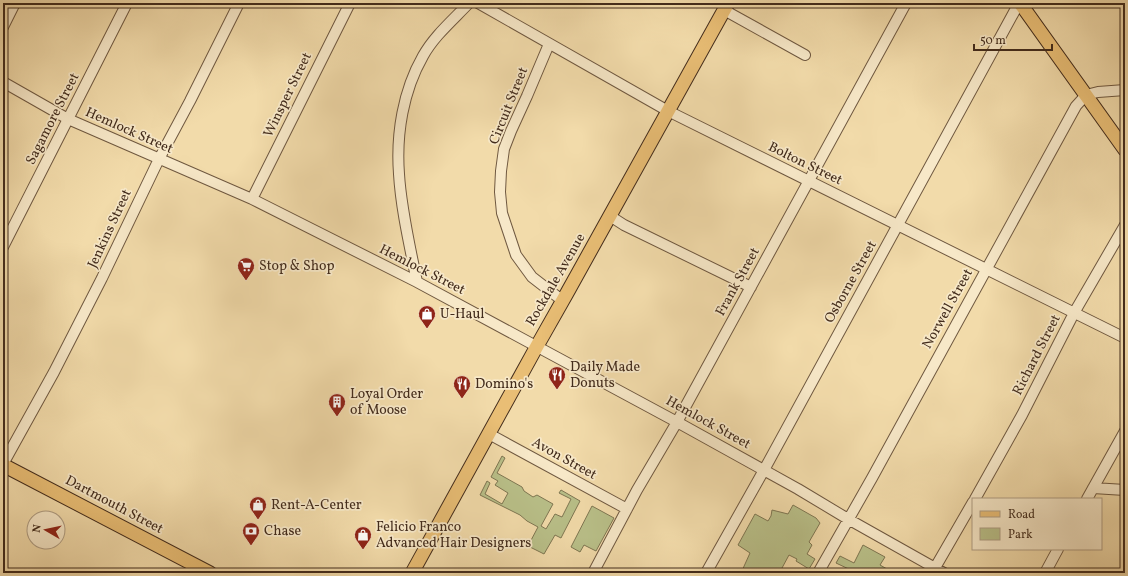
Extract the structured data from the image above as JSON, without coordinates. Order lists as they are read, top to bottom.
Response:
{
  "streets": {
    "main road": ["Rockdale Avenue", "Dartmouth Street"],
    "street": [
      "Winsper Street",
      "Circuit Street",
      "Sagamore Street",
      "Hemlock Street",
      "Bolton Street",
      "Jenkins Street",
      "Frank Street",
      "Osborne Street",
      "Norwell Street",
      "Richard Street",
      "Avon Street"
    ]
  },
  "crossings": [
    ["Winsper Street", "Hemlock Street"],
    ["Circuit Street", "Bolton Street"],
    ["Circuit Street", "Rockdale Avenue"],
    ["Sagamore Street", "Hemlock Street"],
    ["Hemlock Street", "Jenkins Street"],
    ["Hemlock Street", "Rockdale Avenue"],
    ["Hemlock Street", "Frank Street"],
    ["Hemlock Street", "Osborne Street"],
    ["Hemlock Street", "Norwell Street"],
    ["Bolton Street", "Rockdale Avenue"],
    ["Bolton Street", "Frank Street"],
    ["Bolton Street", "Osborne Street"],
    ["Bolton Street", "Norwell Street"],
    ["Bolton Street", "Richard Street"],
    ["Jenkins Street", "Dartmouth Street"],
    ["Rockdale Avenue", "Avon Street"],
    ["Frank Street", "Avon Street"]
  ],
  "places": {
    "supermarket": ["Stop & Shop"],
    "shop": ["U-Haul", "Rent-A-Center", "Felicio Franco Advanced Hair Designers"],
    "restaurant": ["Daily Made Donuts", "Domino's"],
    "building": ["Loyal Order of Moose"],
    "bank": ["Chase"]
  },
  "legend": ["Road", "Park"],
  "scale_bar": "50 m",
  "north": "left"
}
